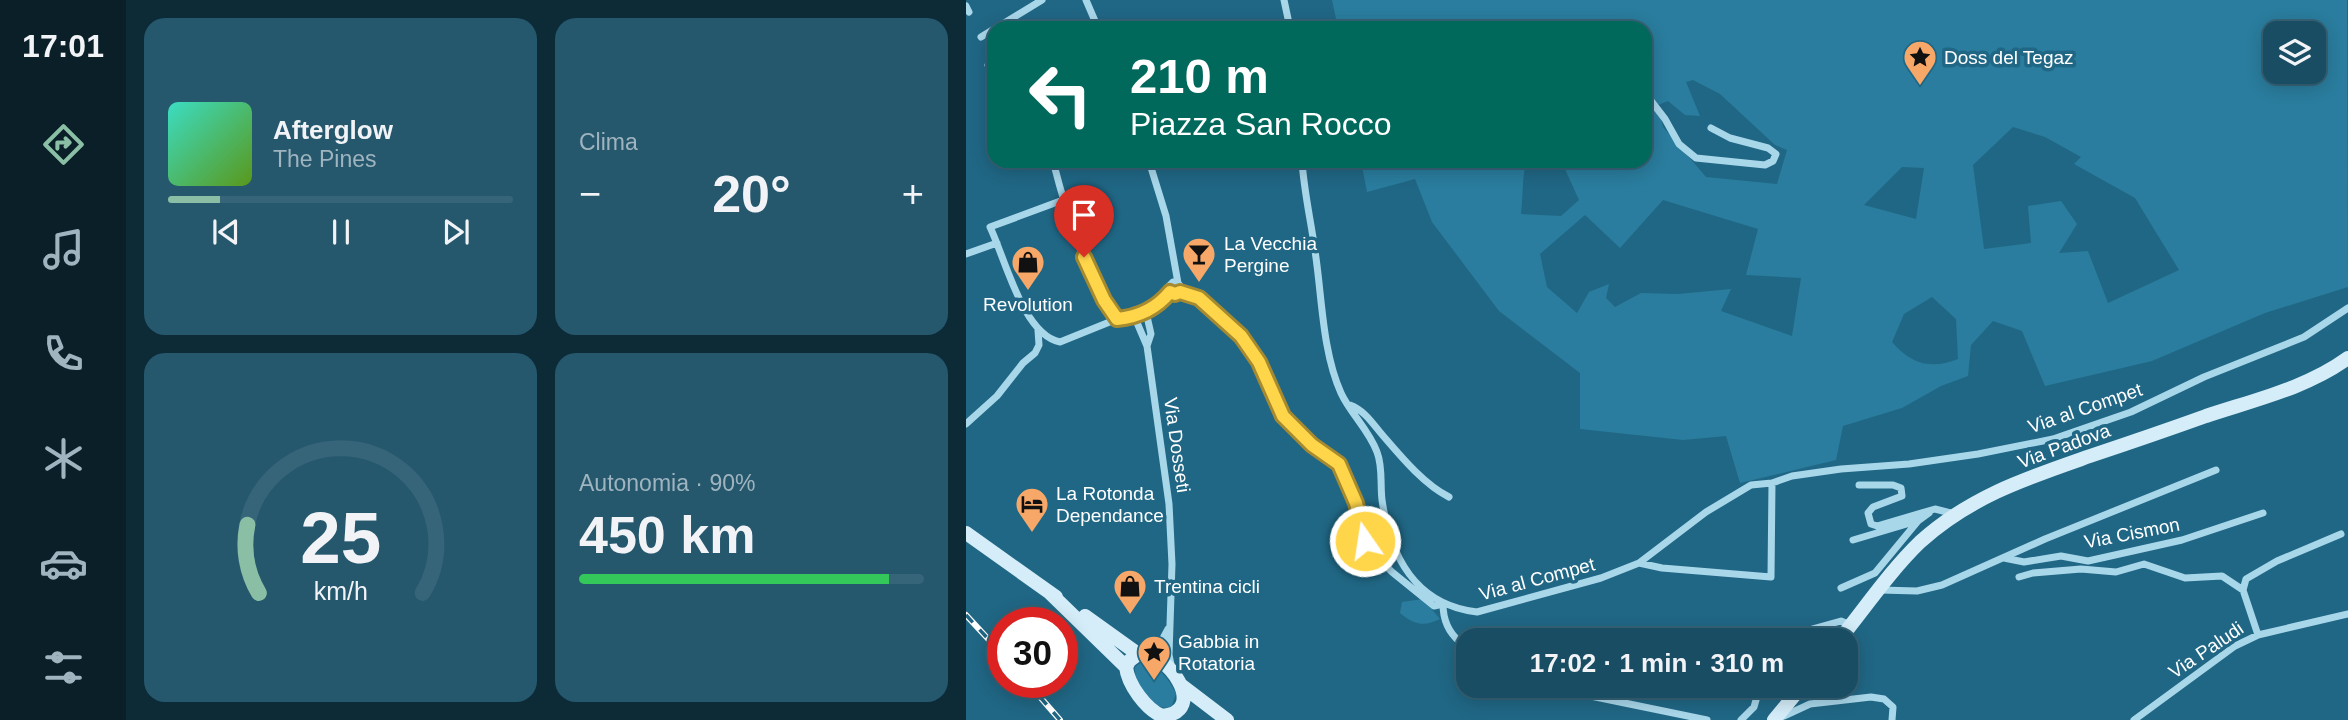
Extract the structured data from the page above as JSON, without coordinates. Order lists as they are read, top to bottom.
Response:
{
  "streets": {
    "main road": ["Via Padova"],
    "street": [
      "Via al Compet",
      "Via Dosseti",
      "Via Cismon",
      "Via Paludi"
    ]
  },
  "crossings": [
    ["Via Padova", "Via Cismon"]
  ],
  "places": {
    "place": ["Doss del Tegaz", "Gabbia in Rotatoria"],
    "bar": ["La Vecchia Pergine"],
    "shop": ["Revolution", "Trentina cicli"],
    "hotel": ["La Rotonda Dependance"]
  },
  "page": {
    "tabs": "17:01",
    "tile": [
      "Clima",
      ["Autonomia · 90%", "450 km"]
    ],
    "turn": ["210 m", "Piazza San Rocco"],
    "song": ["Afterglow", "The Pines"],
    "heat": ["−", "20°", "+"],
    "limit": "30",
    "trip": "17:02 · 1 min · 310 m",
    "gauge": ["25", "km/h"]
  }
}
